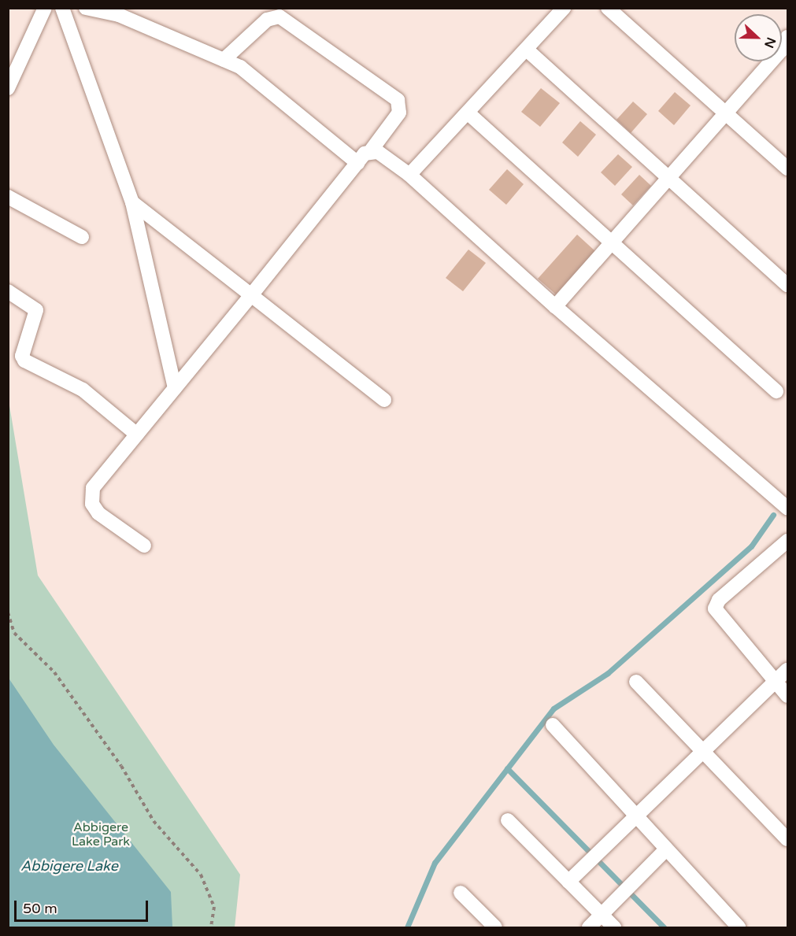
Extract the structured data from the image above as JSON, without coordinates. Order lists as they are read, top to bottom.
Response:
{
  "water": ["Abbigere Lake"],
  "parks": ["Abbigere Lake Park"],
  "scale_bar": "50 m",
  "north": "right"
}
